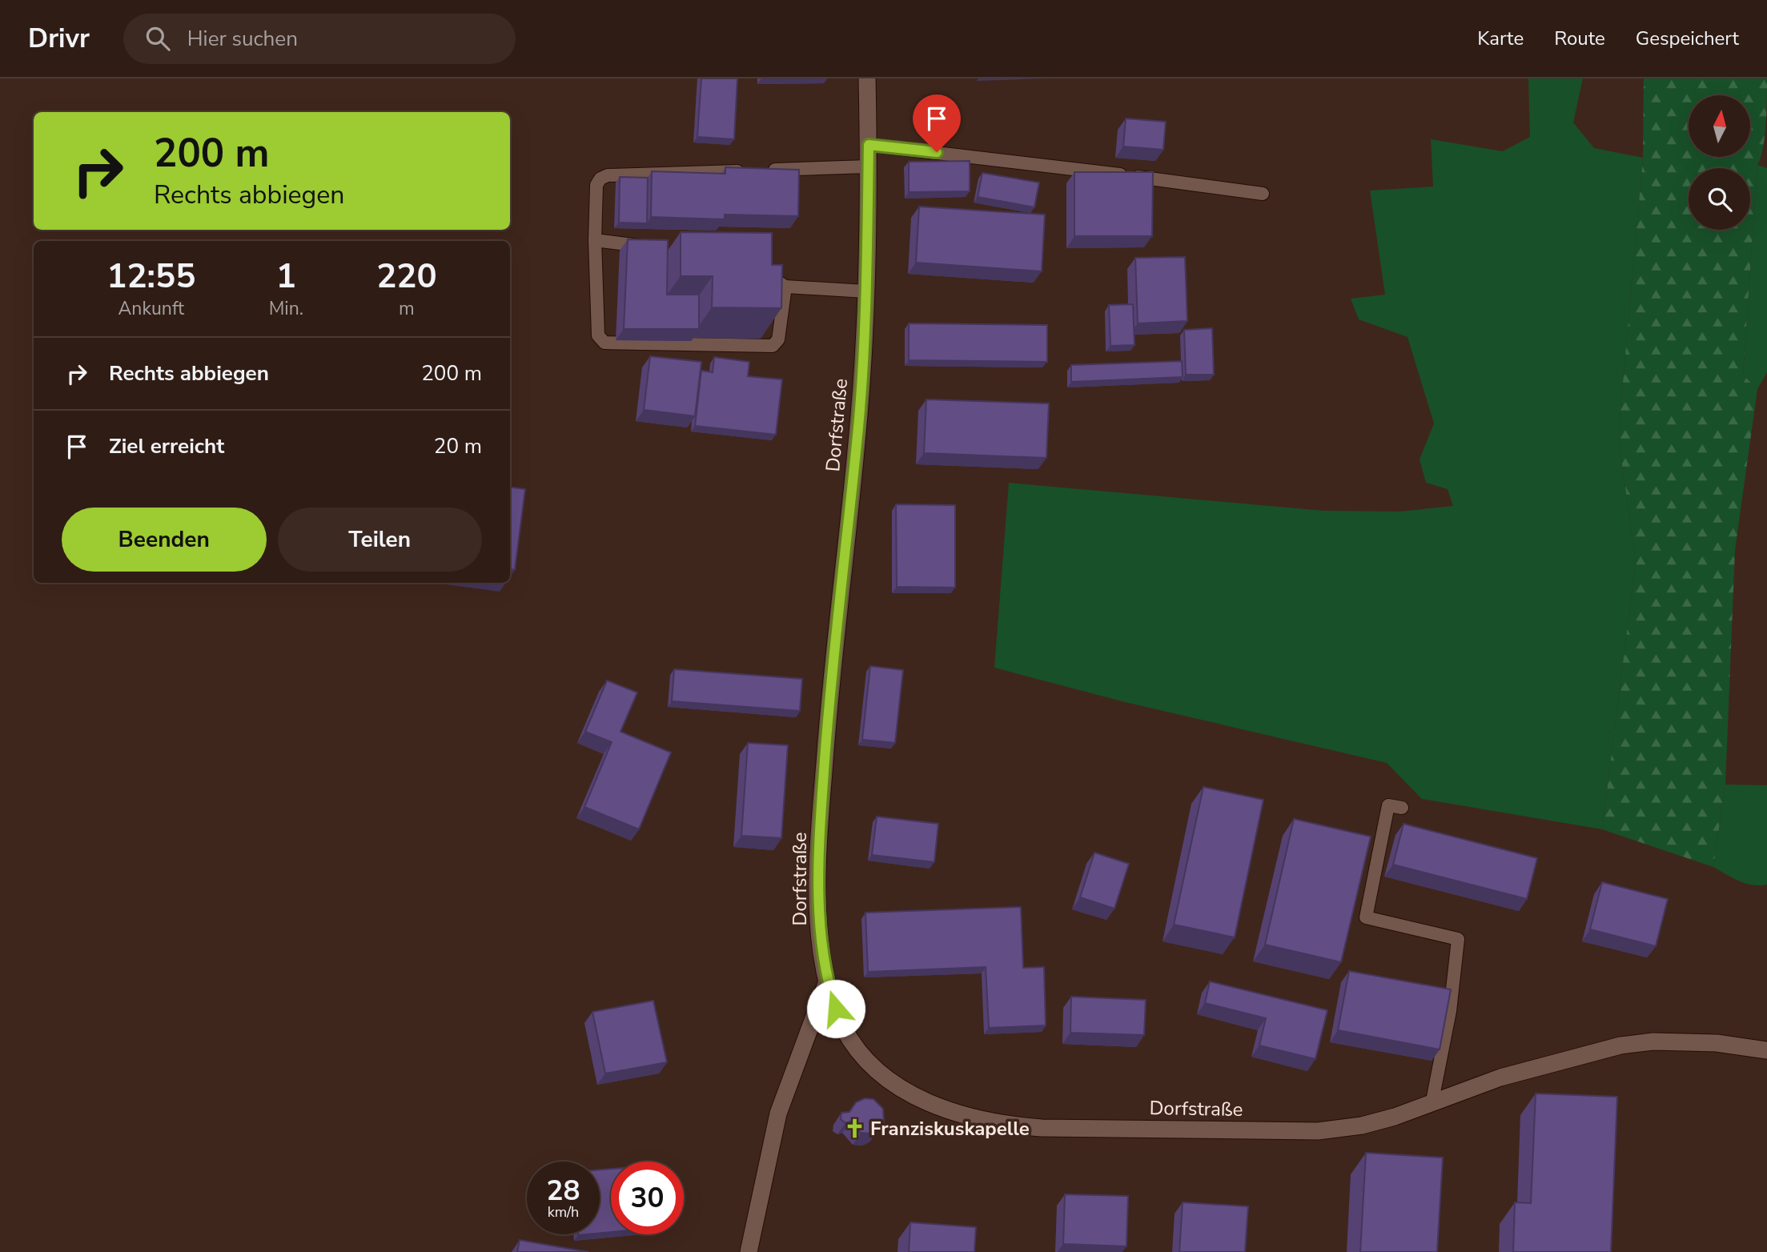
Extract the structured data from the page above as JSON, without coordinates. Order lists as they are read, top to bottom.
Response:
{
  "streets": {
    "street": ["Dorfstraße"]
  },
  "places": {
    "church": ["Franziskuskapelle"]
  },
  "north": "top",
  "page": {
    "header": "Drivr",
    "search": "Hier suchen",
    "nav": ["Karte", "Route", "Gespeichert"],
    "turn": ["200 m", "Rechts abbiegen"],
    "eta": [
      "12:55",
      "Ankunft",
      "1",
      "Min.",
      "220",
      "m"
    ],
    "list": [
      {
        "name": "Rechts abbiegen",
        "value": "200 m"
      },
      {
        "name": "Ziel erreicht",
        "value": "20 m"
      }
    ],
    "buttons": ["Beenden", "Teilen"],
    "speed": "28 km/h",
    "limit": "30"
  }
}
